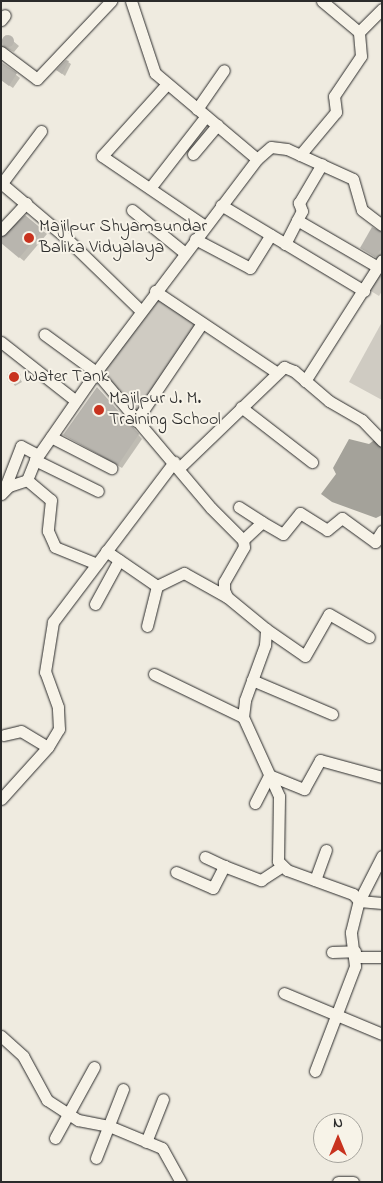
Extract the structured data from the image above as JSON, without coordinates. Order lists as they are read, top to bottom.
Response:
{
  "places": ["Majilpur Shyamsundar Balika Vidyalaya", "Water Tank", "Majilpur J. M. Training School"],
  "north": "top"
}
